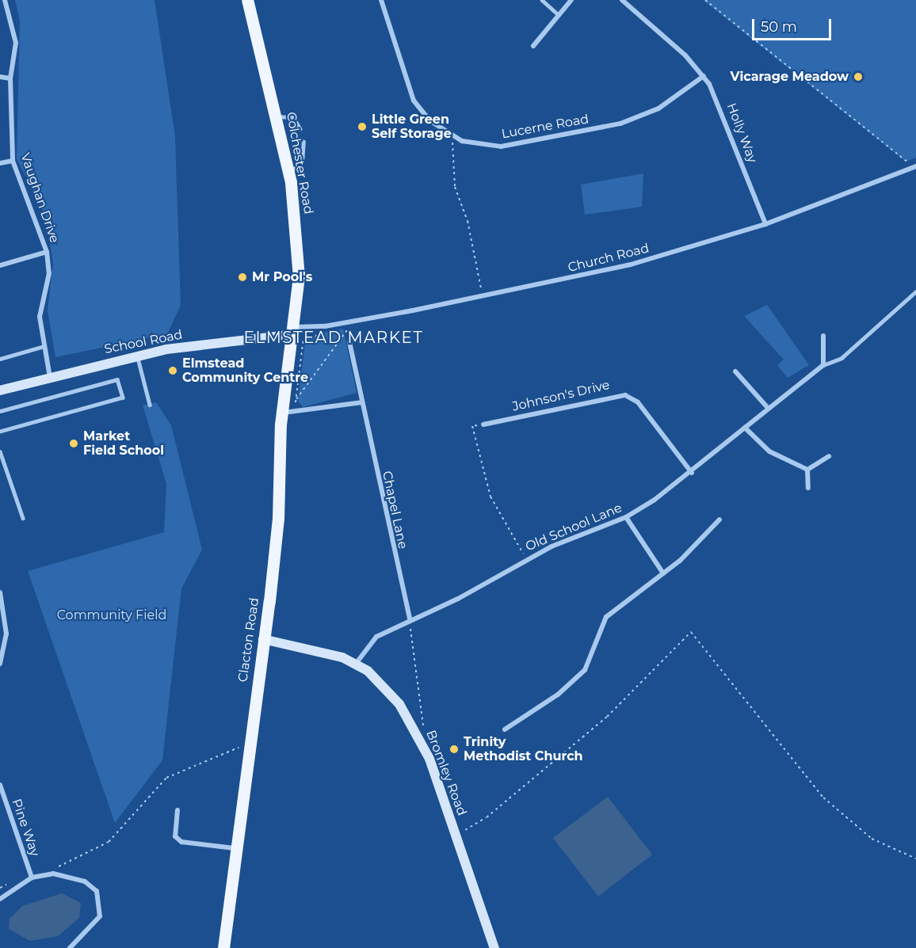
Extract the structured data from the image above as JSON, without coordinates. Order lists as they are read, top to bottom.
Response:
{
  "streets": {
    "main road": ["Colchester Road", "Clacton Road"],
    "street": [
      "Lucerne Road",
      "Holly Way",
      "Vaughan Drive",
      "Church Road",
      "School Road",
      "Johnson's Drive",
      "Chapel Lane",
      "Old School Lane",
      "Bromley Road",
      "Pine Way"
    ]
  },
  "crossings": [
    ["Lucerne Road", "Holly Way"],
    ["Holly Way", "Church Road"],
    ["Colchester Road", "Church Road"],
    ["Colchester Road", "School Road"],
    ["Colchester Road", "Clacton Road"],
    ["Vaughan Drive", "School Road"],
    ["Church Road", "School Road"],
    ["Church Road", "Clacton Road"],
    ["School Road", "Clacton Road"],
    ["Johnson's Drive", "Old School Lane"],
    ["Chapel Lane", "Old School Lane"],
    ["Old School Lane", "Bromley Road"],
    ["Clacton Road", "Bromley Road"]
  ],
  "districts": ["ELMSTEAD MARKET"],
  "parks": ["Community Field"],
  "places": [
    "Vicarage Meadow",
    "Little Green Self Storage",
    "Mr Pool's",
    "Elmstead Community Centre",
    "Market Field School",
    "Trinity Methodist Church"
  ],
  "scale_bar": "50 m"
}
